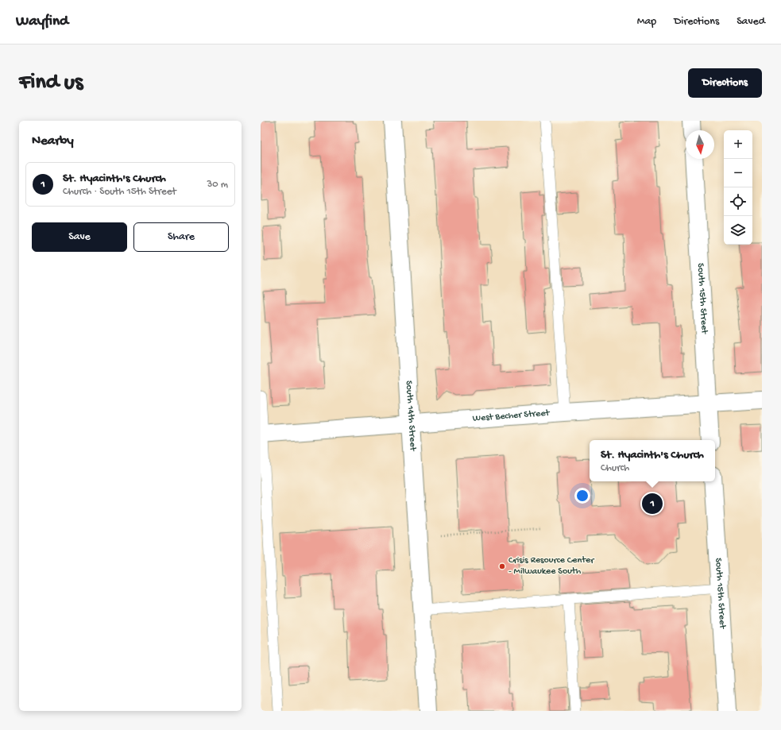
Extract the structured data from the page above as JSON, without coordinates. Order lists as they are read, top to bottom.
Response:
{
  "streets": {
    "street": ["South 15th Street", "South 14th Street", "West Becher Street"]
  },
  "crossings": [
    ["South 15th Street", "West Becher Street"],
    ["South 14th Street", "West Becher Street"]
  ],
  "places": ["Crisis Resource Center - Milwaukee South"],
  "north": "bottom",
  "page": {
    "header": "Wayfind",
    "nav": ["Map", "Directions", "Saved"],
    "buttons": [
      "Directions",
      ["Save", "Share"]
    ],
    "title": "Find us",
    "heading": "Nearby",
    "map_buttons": ["+", "−"],
    "list": [
      {
        "mark": "1",
        "name": "St. Hyacinth's Church",
        "note": "Church · South 15th Street",
        "value": "30 m"
      }
    ],
    "popup": ["St. Hyacinth's Church", "Church"],
    "pins": "1"
  }
}
